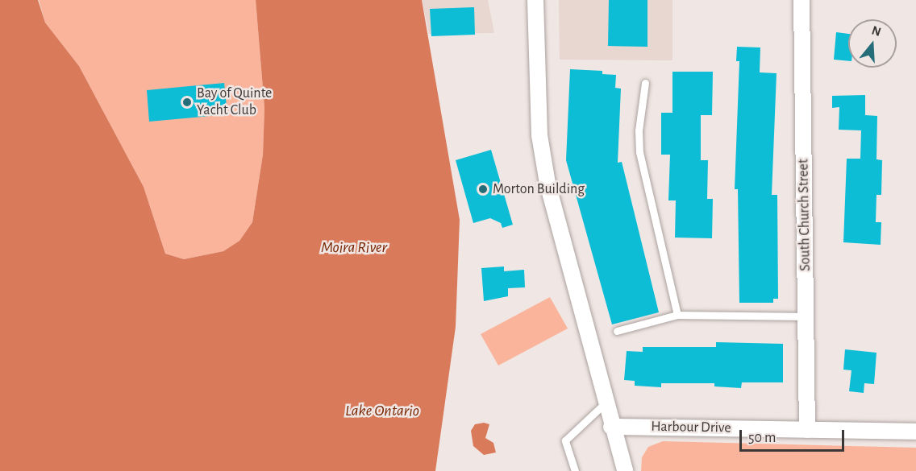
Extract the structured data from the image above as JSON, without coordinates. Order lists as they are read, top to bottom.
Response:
{
  "streets": {
    "street": ["South Church Street", "Harbour Drive"]
  },
  "crossings": [
    ["South Church Street", "Harbour Drive"]
  ],
  "water": ["Moira River", "Lake Ontario"],
  "places": ["Bay of Quinte Yacht Club", "Morton Building"],
  "scale_bar": "50 m",
  "north": "top"
}
